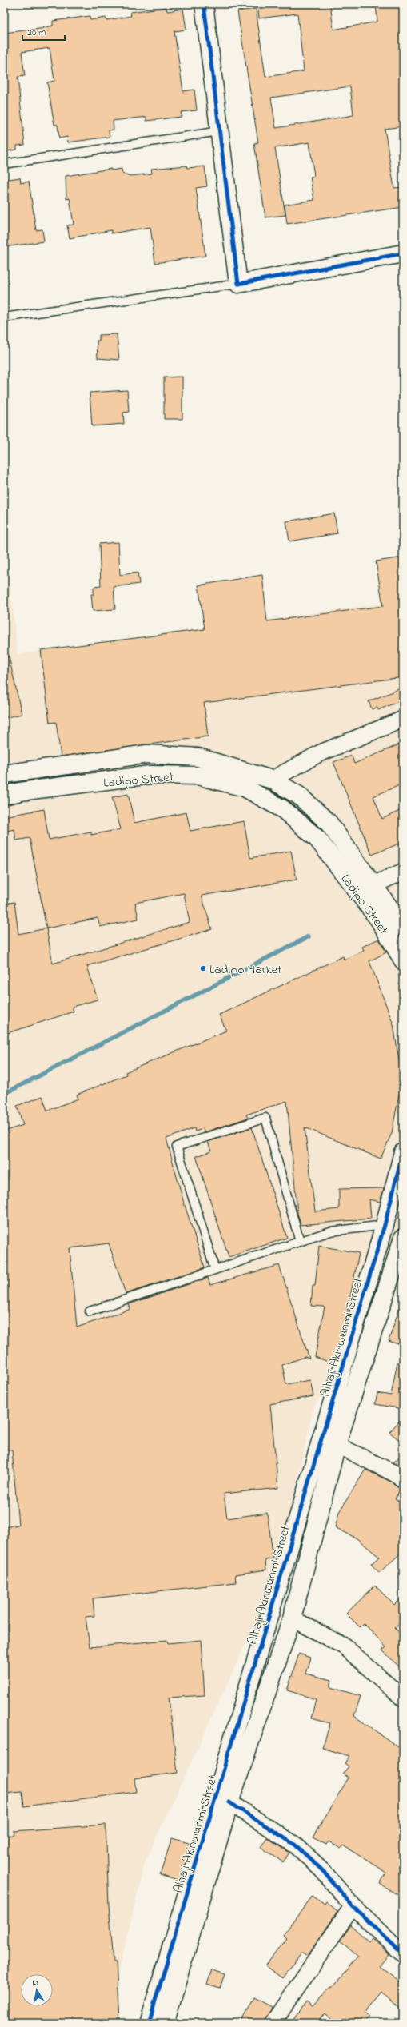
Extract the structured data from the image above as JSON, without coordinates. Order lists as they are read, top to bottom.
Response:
{
  "streets": {
    "street": ["Ladipo Street", "Alhaji Akinwunmi Street"]
  },
  "places": ["Ladipo Market"],
  "scale_bar": "20 m",
  "north": "top"
}
